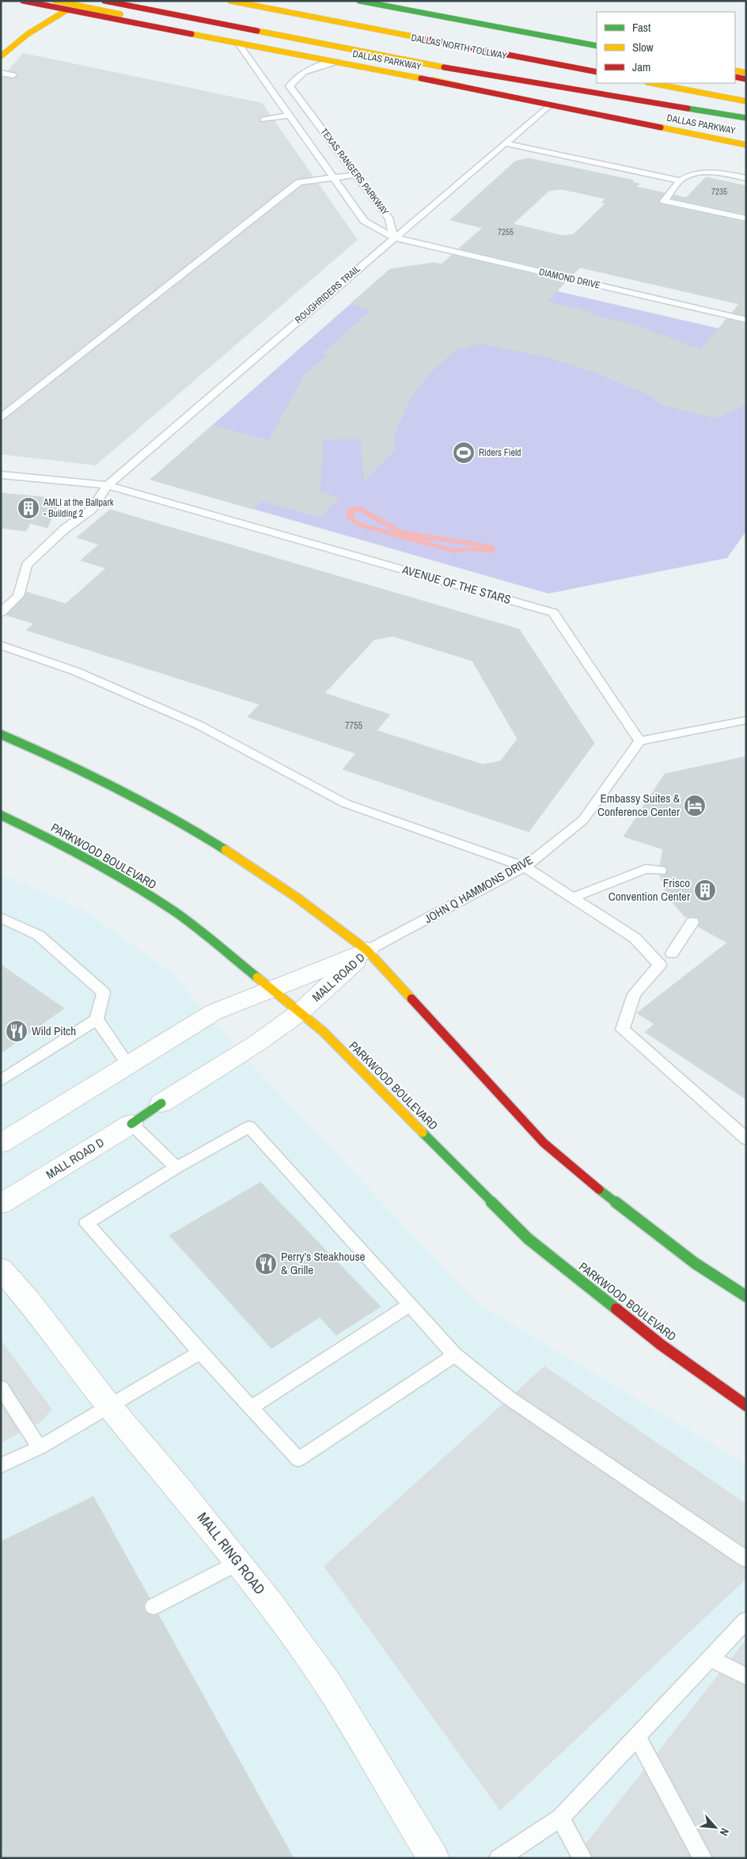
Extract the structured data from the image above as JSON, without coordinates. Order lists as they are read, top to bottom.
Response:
{
  "streets": {
    "main road": [
      "DALLAS NORTH TOLLWAY",
      "DALLAS PARKWAY",
      "PARKWOOD BOULEVARD",
      "MALL ROAD D"
    ],
    "street": ["MALL RING ROAD"],
    "lane": [
      "TEXAS RANGERS PARKWAY",
      "DIAMOND DRIVE",
      "ROUGHRIDERS TRAIL",
      "AVENUE OF THE STARS",
      "JOHN Q HAMMONS DRIVE"
    ]
  },
  "crossings": [
    ["DALLAS PARKWAY", "TEXAS RANGERS PARKWAY"],
    ["DALLAS PARKWAY", "ROUGHRIDERS TRAIL"],
    ["TEXAS RANGERS PARKWAY", "DIAMOND DRIVE"],
    ["TEXAS RANGERS PARKWAY", "ROUGHRIDERS TRAIL"],
    ["DIAMOND DRIVE", "ROUGHRIDERS TRAIL"],
    ["ROUGHRIDERS TRAIL", "AVENUE OF THE STARS"],
    ["AVENUE OF THE STARS", "JOHN Q HAMMONS DRIVE"],
    ["PARKWOOD BOULEVARD", "MALL ROAD D"],
    ["JOHN Q HAMMONS DRIVE", "MALL ROAD D"]
  ],
  "places": {
    "sports": ["Riders Field"],
    "building": ["AMLI at the Ballpark - Building 2", "Frisco Convention Center"],
    "hotel": ["Embassy Suites & Conference Center"],
    "restaurant": ["Wild Pitch", "Perry’s Steakhouse & Grille"]
  },
  "house_numbers": ["7235", "7255", "7755"],
  "legend": ["Fast", "Slow", "Jam"],
  "north": "bottom right"
}
